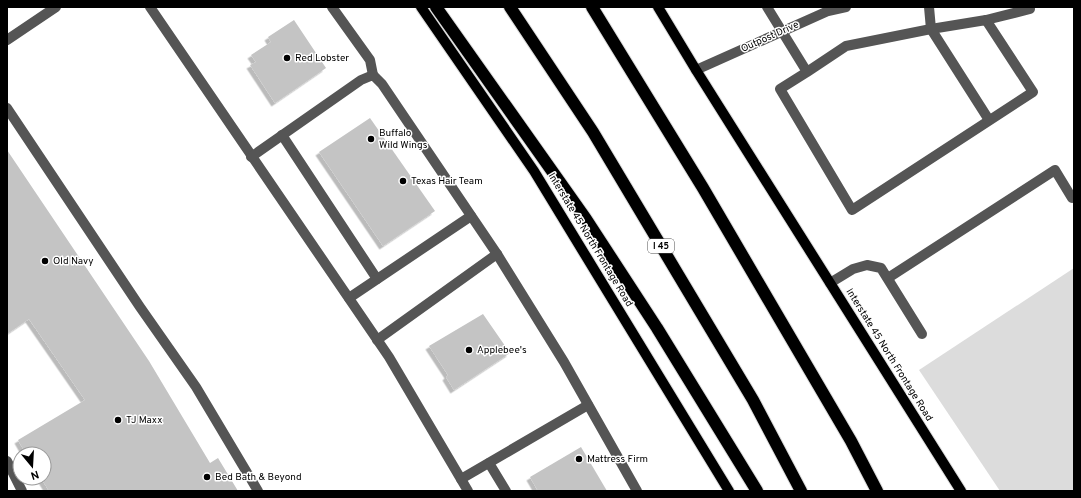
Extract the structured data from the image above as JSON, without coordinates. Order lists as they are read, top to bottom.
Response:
{
  "streets": {
    "highway": ["I 45"],
    "main road": ["Interstate 45 North Frontage Road"],
    "lane": ["Outpost Drive"]
  },
  "crossings": [
    ["Outpost Drive", "Interstate 45 North Frontage Road"]
  ],
  "places": [
    "Red Lobster",
    "Buffalo Wild Wings",
    "Texas Hair Team",
    "Old Navy",
    "Applebee's",
    "TJ Maxx",
    "Mattress Firm",
    "Bed Bath & Beyond"
  ],
  "north": "bottom"
}
